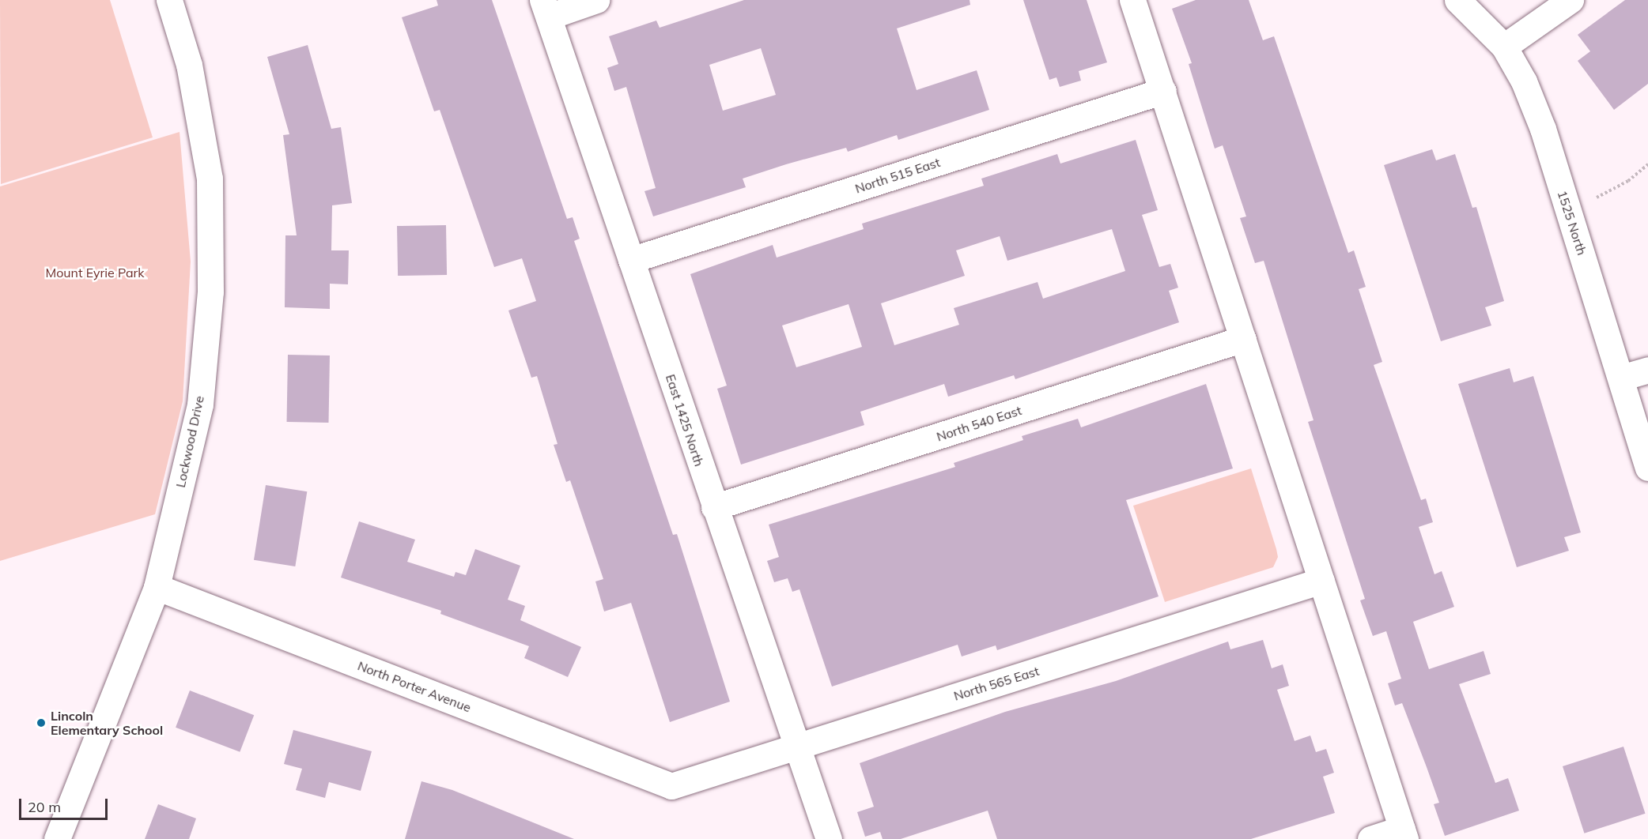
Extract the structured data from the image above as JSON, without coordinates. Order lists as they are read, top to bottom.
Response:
{
  "streets": {
    "street": [
      "North 515 East",
      "1525 North",
      "East 1425 North",
      "North 540 East",
      "Lockwood Drive",
      "North 565 East",
      "North Porter Avenue"
    ]
  },
  "crossings": [
    ["North 515 East", "East 1425 North"],
    ["East 1425 North", "North 540 East"],
    ["East 1425 North", "North 565 East"],
    ["Lockwood Drive", "North Porter Avenue"],
    ["North 565 East", "North Porter Avenue"]
  ],
  "parks": ["Mount Eyrie Park"],
  "places": ["Lincoln Elementary School"],
  "scale_bar": "20 m"
}
